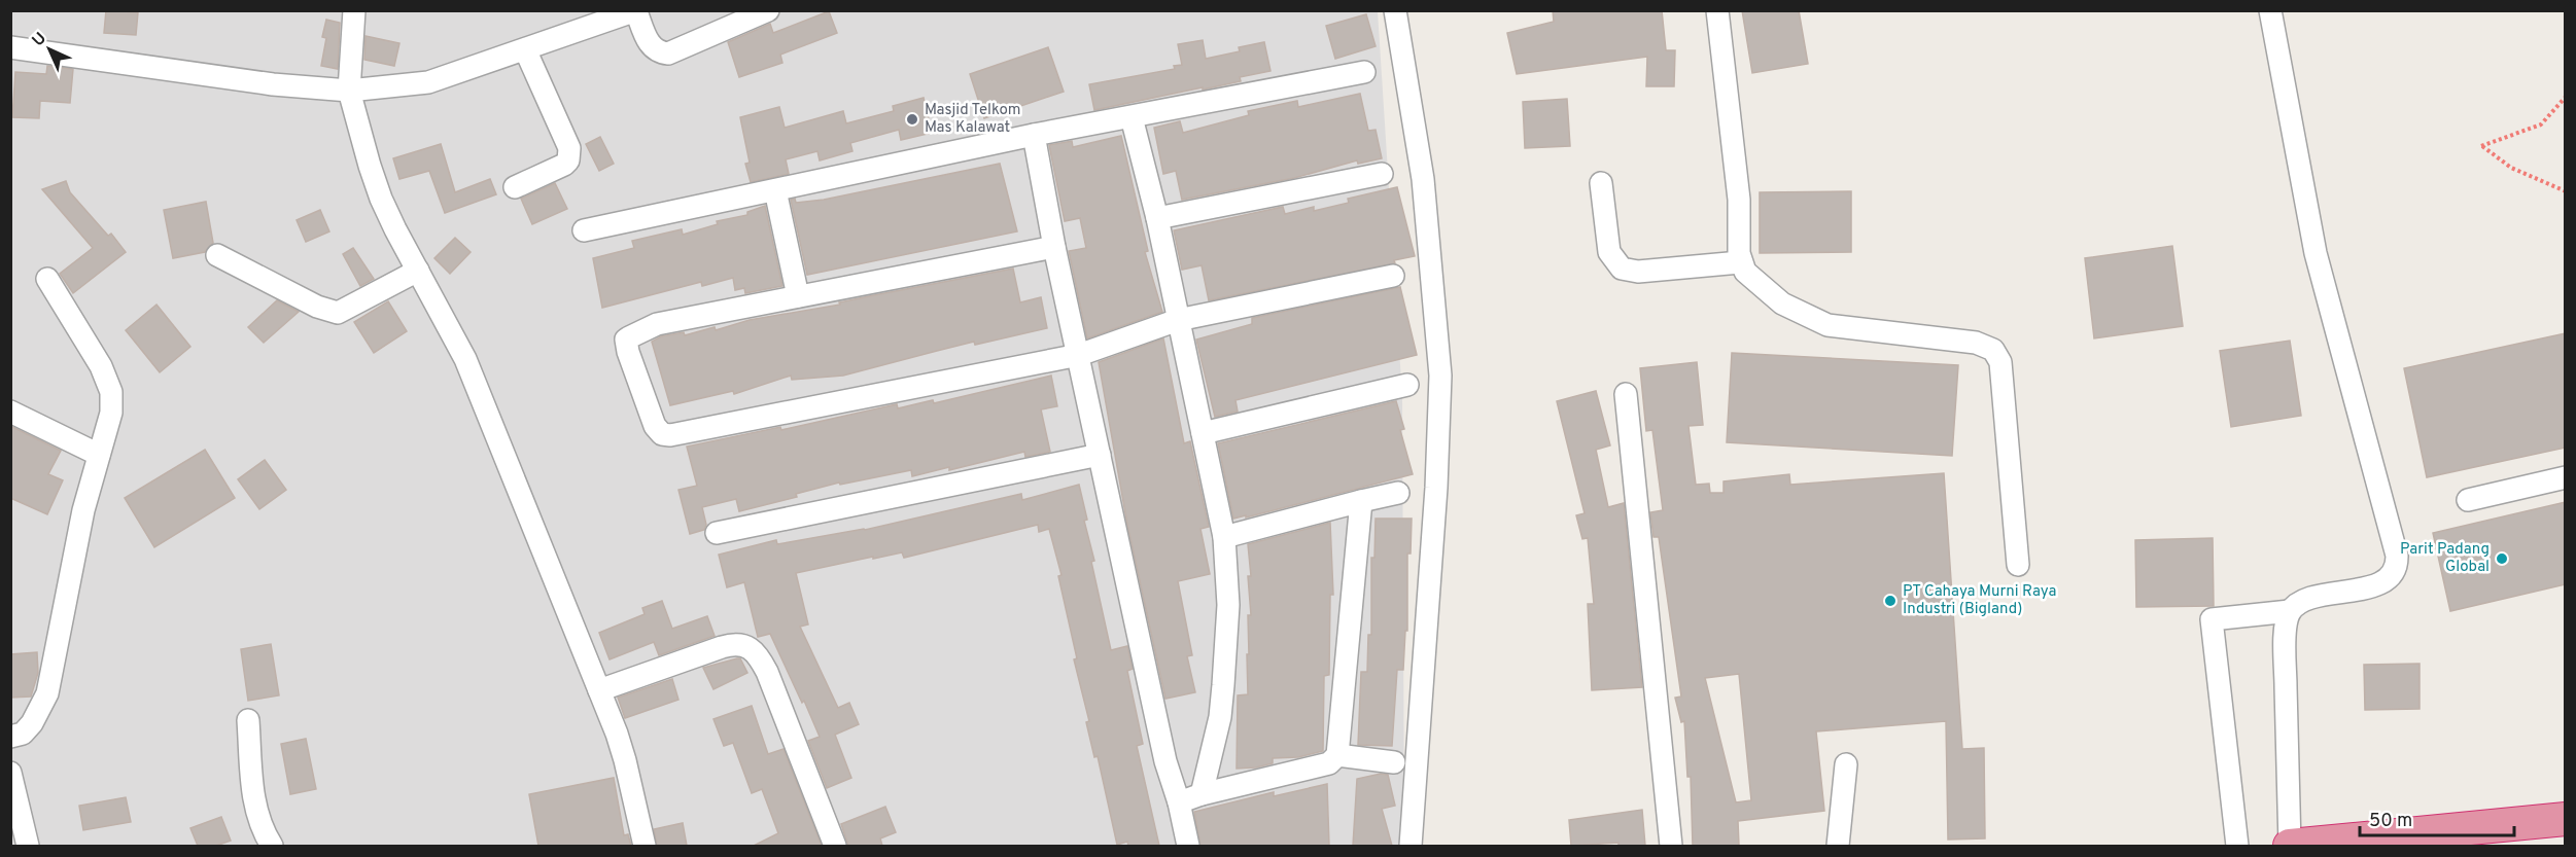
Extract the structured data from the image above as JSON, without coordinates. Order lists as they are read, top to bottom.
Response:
{
  "places": ["Masjid Telkom Mas Kalawat", "Parit Padang Global", "PT Cahaya Murni Raya Industri (Bigland)"],
  "scale_bar": "50 m",
  "north": "top left"
}
